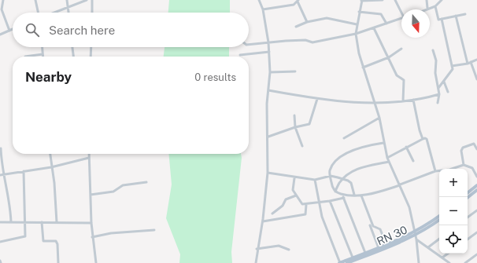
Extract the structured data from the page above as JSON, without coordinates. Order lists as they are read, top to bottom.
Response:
{
  "streets": {
    "main road": ["RN 30"]
  },
  "north": "bottom",
  "page": {
    "search": "Search here",
    "heading": ["Nearby", "0 results"],
    "map_buttons": ["+", "−"]
  }
}
